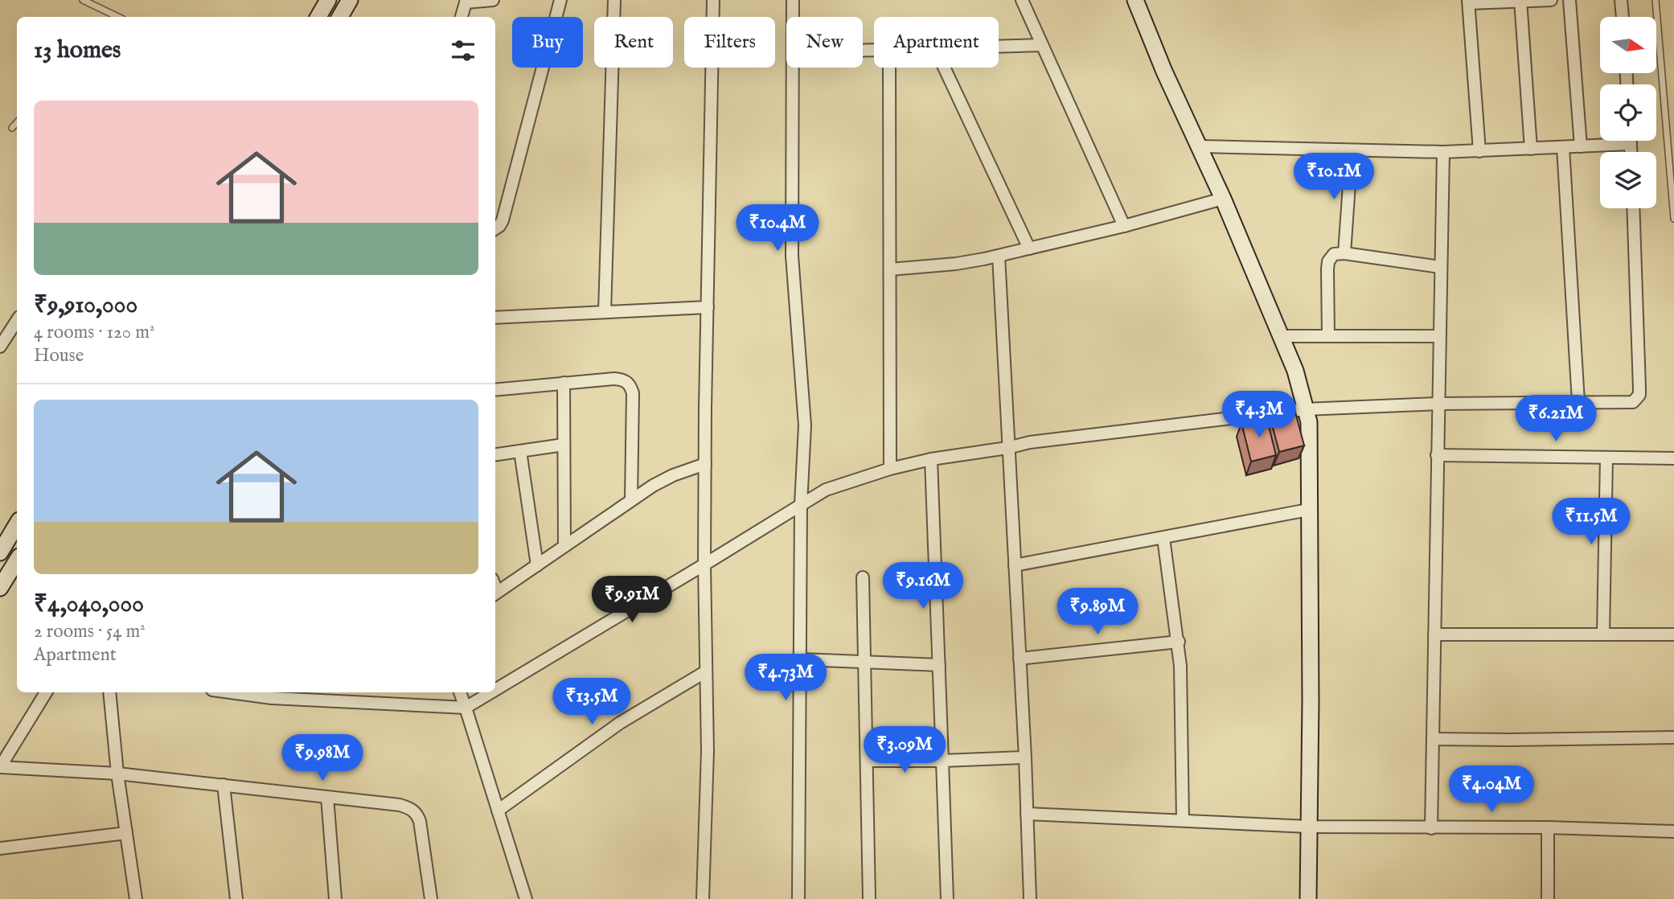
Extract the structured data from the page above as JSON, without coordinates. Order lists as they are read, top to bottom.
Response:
{
  "north": "right",
  "page": {
    "chip": [
      "Buy",
      "Rent",
      "Filters",
      "New",
      "Apartment"
    ],
    "heading": "13 homes",
    "list": [
      {
        "name": "₹9,910,000",
        "note": "4 rooms · 120 m² · House"
      },
      {
        "name": "₹4,040,000",
        "note": "2 rooms · 54 m² · Apartment"
      }
    ],
    "price": [
      "₹10.1M",
      "₹10.4M",
      "₹4.3M",
      "₹6.21M",
      "₹11.5M",
      "₹9.16M",
      "₹9.91M",
      "₹9.89M",
      "₹4.73M",
      "₹13.5M",
      "₹3.09M",
      "₹9.98M",
      "₹4.04M"
    ]
  }
}
